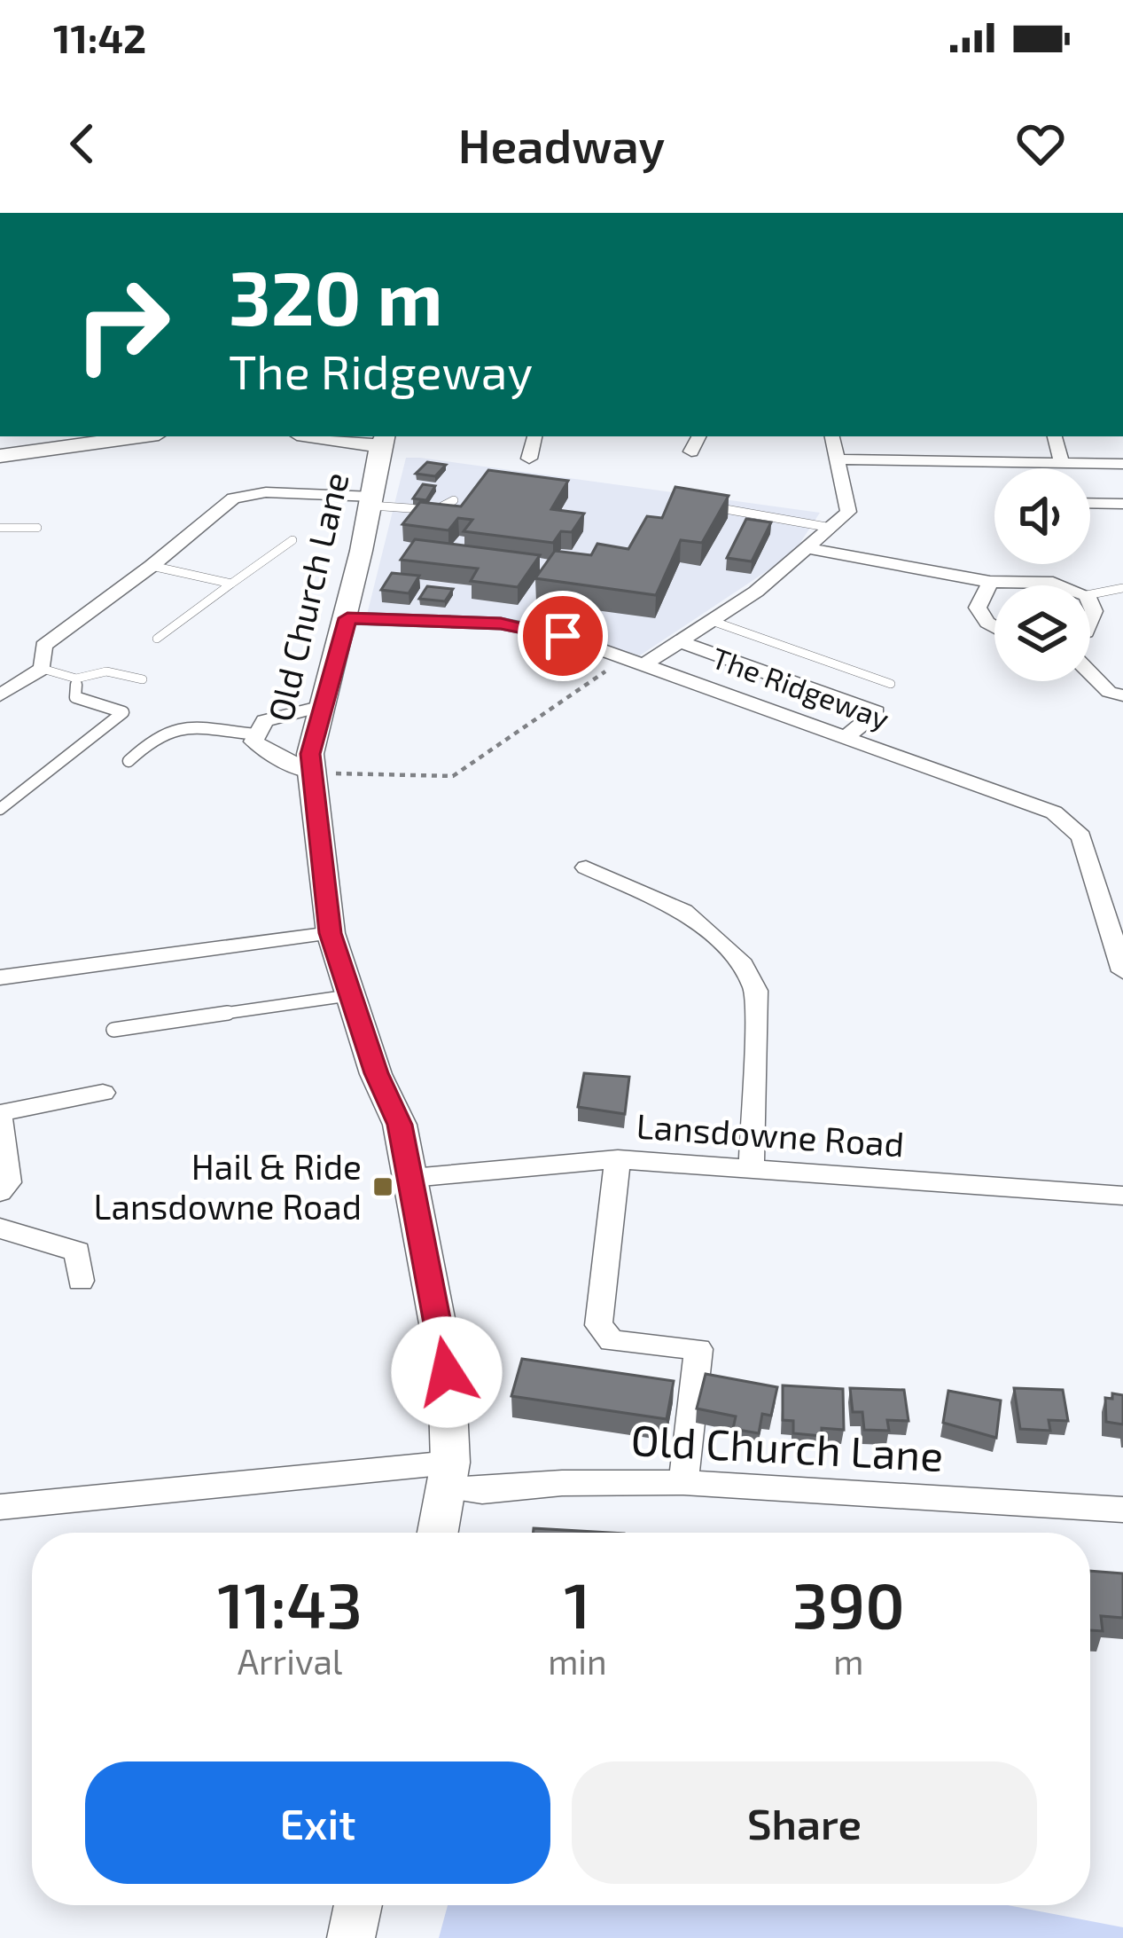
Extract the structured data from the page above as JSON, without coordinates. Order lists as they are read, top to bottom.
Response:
{
  "streets": {
    "street": ["Old Church Lane", "The Ridgeway", "Lansdowne Road"]
  },
  "crossings": [
    ["Old Church Lane", "The Ridgeway"],
    ["Old Church Lane", "Lansdowne Road"]
  ],
  "places": {
    "transit": ["Hail & Ride Lansdowne Road"]
  },
  "page": {
    "status": "11:42",
    "header": "Headway",
    "turn": ["320 m", "The Ridgeway"],
    "eta": [
      "11:43",
      "Arrival",
      "1",
      "min",
      "390",
      "m"
    ],
    "buttons": ["Exit", "Share"]
  }
}
